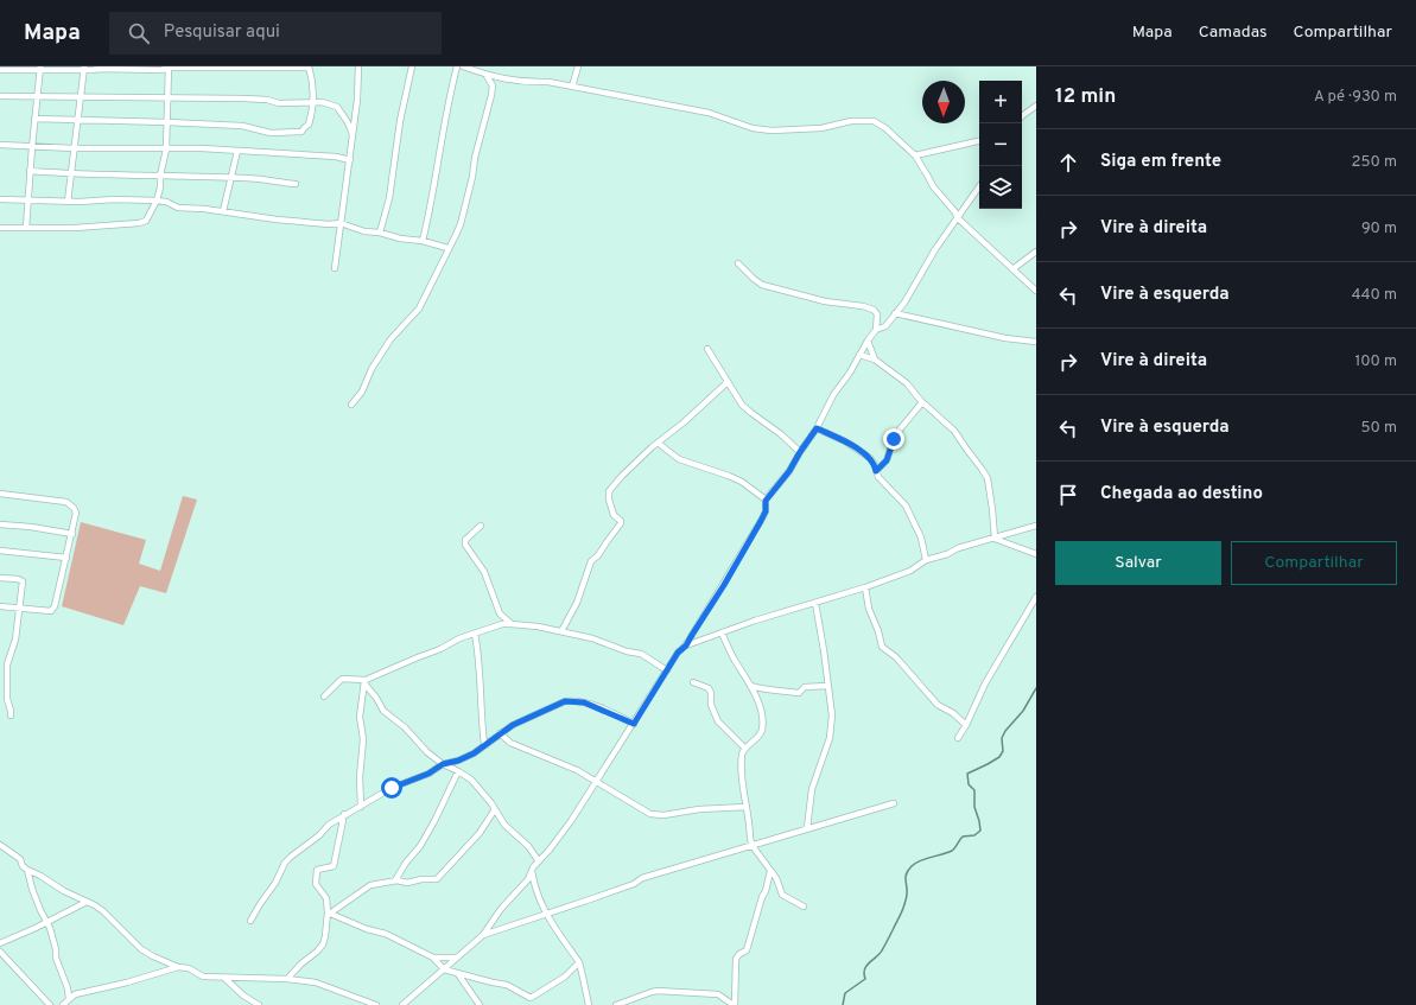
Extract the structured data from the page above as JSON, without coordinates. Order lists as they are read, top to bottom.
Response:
{
  "north": "bottom",
  "page": {
    "header": "Mapa",
    "search": "Pesquisar aqui",
    "nav": ["Mapa", "Camadas", "Compartilhar"],
    "heading": ["12 min", "A pé · 930 m"],
    "map_buttons": ["+", "−"],
    "list": [
      ["Siga em frente", "250 m"],
      ["Vire à direita", "90 m"],
      ["Vire à esquerda", "440 m"],
      ["Vire à direita", "100 m"],
      ["Vire à esquerda", "50 m"],
      "Chegada ao destino"
    ],
    "buttons": ["Salvar", "Compartilhar"]
  }
}
